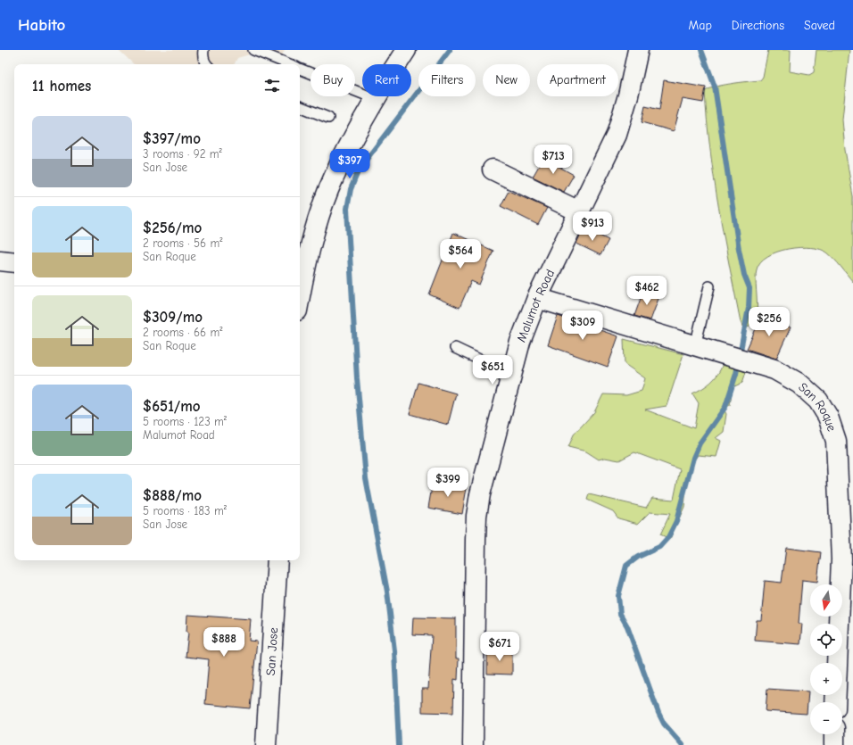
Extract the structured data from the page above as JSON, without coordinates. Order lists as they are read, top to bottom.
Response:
{
  "streets": {
    "street": ["Malumot Road", "San Roque", "San Jose"]
  },
  "crossings": [
    ["Malumot Road", "San Roque"]
  ],
  "north": "bottom",
  "page": {
    "header": "Habito",
    "nav": ["Map", "Directions", "Saved"],
    "chip": [
      "Buy",
      "Rent",
      "Filters",
      "New",
      "Apartment"
    ],
    "heading": "11 homes",
    "list": [
      {
        "name": "$397/mo",
        "note": "3 rooms · 92 m² · San Jose"
      },
      {
        "name": "$256/mo",
        "note": "2 rooms · 56 m² · San Roque"
      },
      {
        "name": "$309/mo",
        "note": "2 rooms · 66 m² · San Roque"
      },
      {
        "name": "$651/mo",
        "note": "5 rooms · 123 m² · Malumot Road"
      },
      {
        "name": "$888/mo",
        "note": "5 rooms · 183 m² · San Jose"
      }
    ],
    "price": [
      "$713",
      "$397",
      "$913",
      "$564",
      "$462",
      "$256",
      "$309",
      "$651",
      "$399",
      "$888",
      "$671"
    ],
    "map_buttons": ["+", "−"]
  }
}
